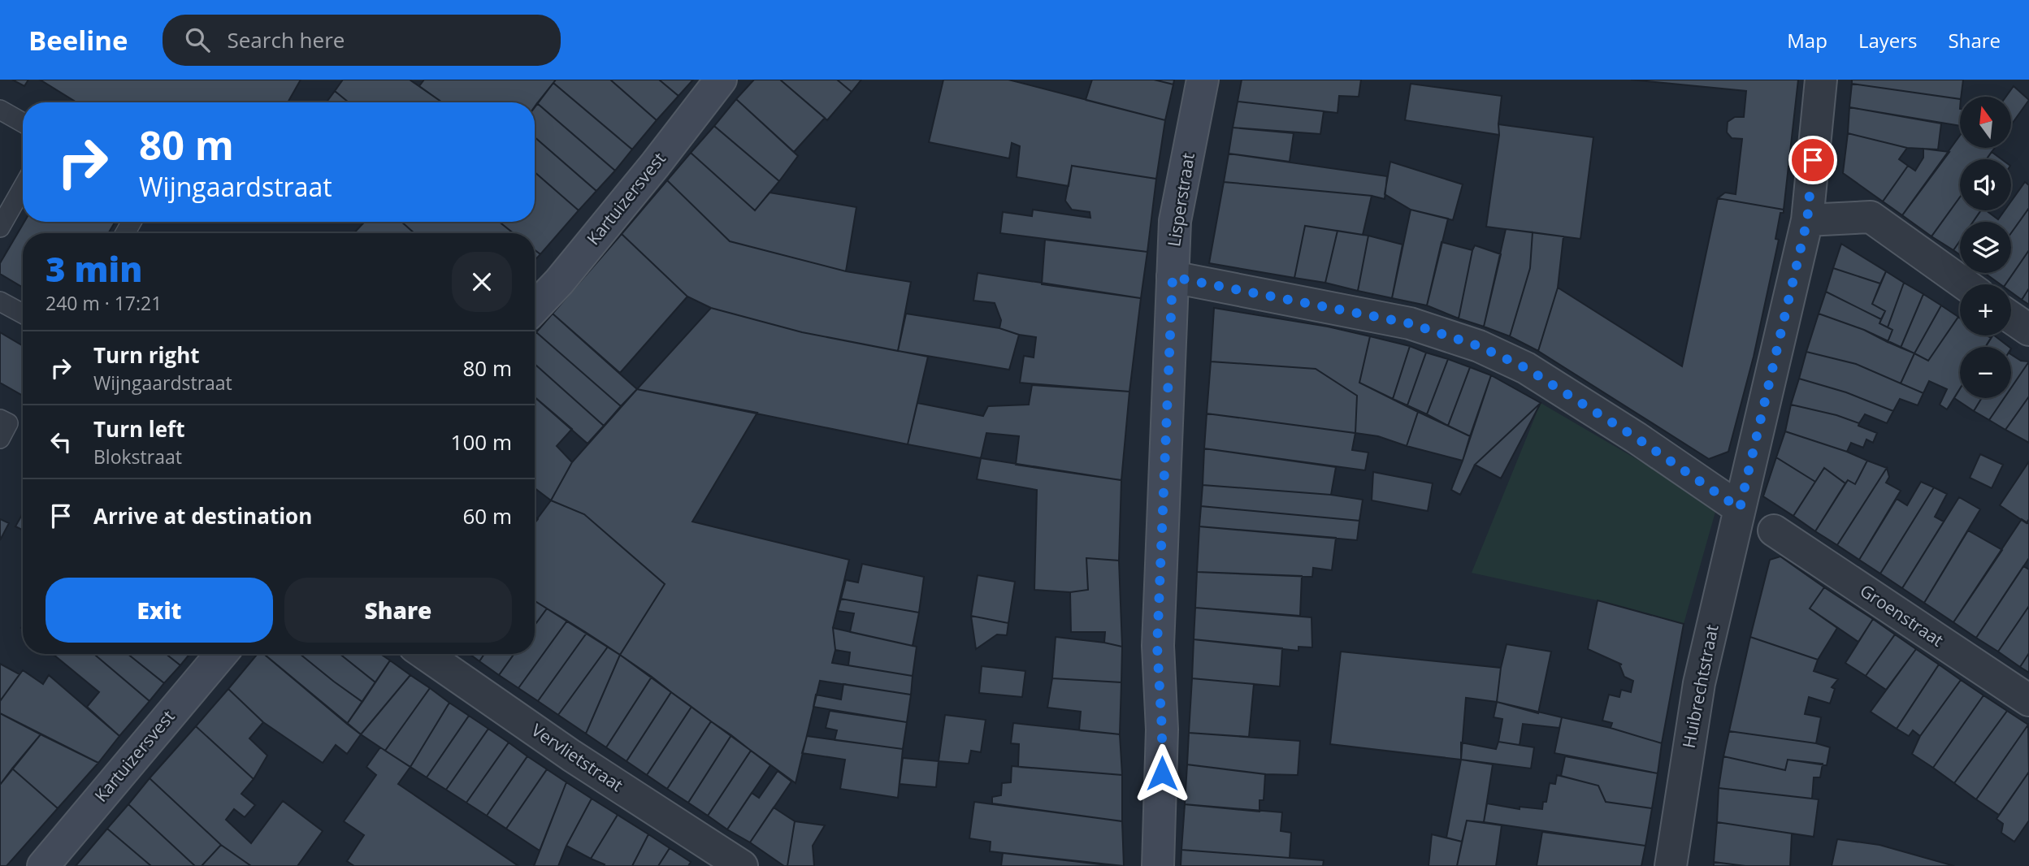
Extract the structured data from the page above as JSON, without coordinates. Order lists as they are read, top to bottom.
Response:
{
  "streets": {
    "street": [
      "Kartuizersvest",
      "Lisperstraat",
      "Groenstraat",
      "Huibrechtstraat",
      "Vervlietstraat"
    ]
  },
  "north": "top",
  "page": {
    "header": "Beeline",
    "search": "Search here",
    "nav": ["Map", "Layers", "Share"],
    "map_buttons": ["+", "−"],
    "turn": ["80 m", "Wijngaardstraat"],
    "heading": ["3 min", "240 m · 17:21"],
    "list": [
      {
        "name": "Turn right",
        "note": "Wijngaardstraat",
        "value": "80 m"
      },
      {
        "name": "Turn left",
        "note": "Blokstraat",
        "value": "100 m"
      },
      {
        "name": "Arrive at destination",
        "value": "60 m"
      }
    ],
    "buttons": ["Exit", "Share"]
  }
}
